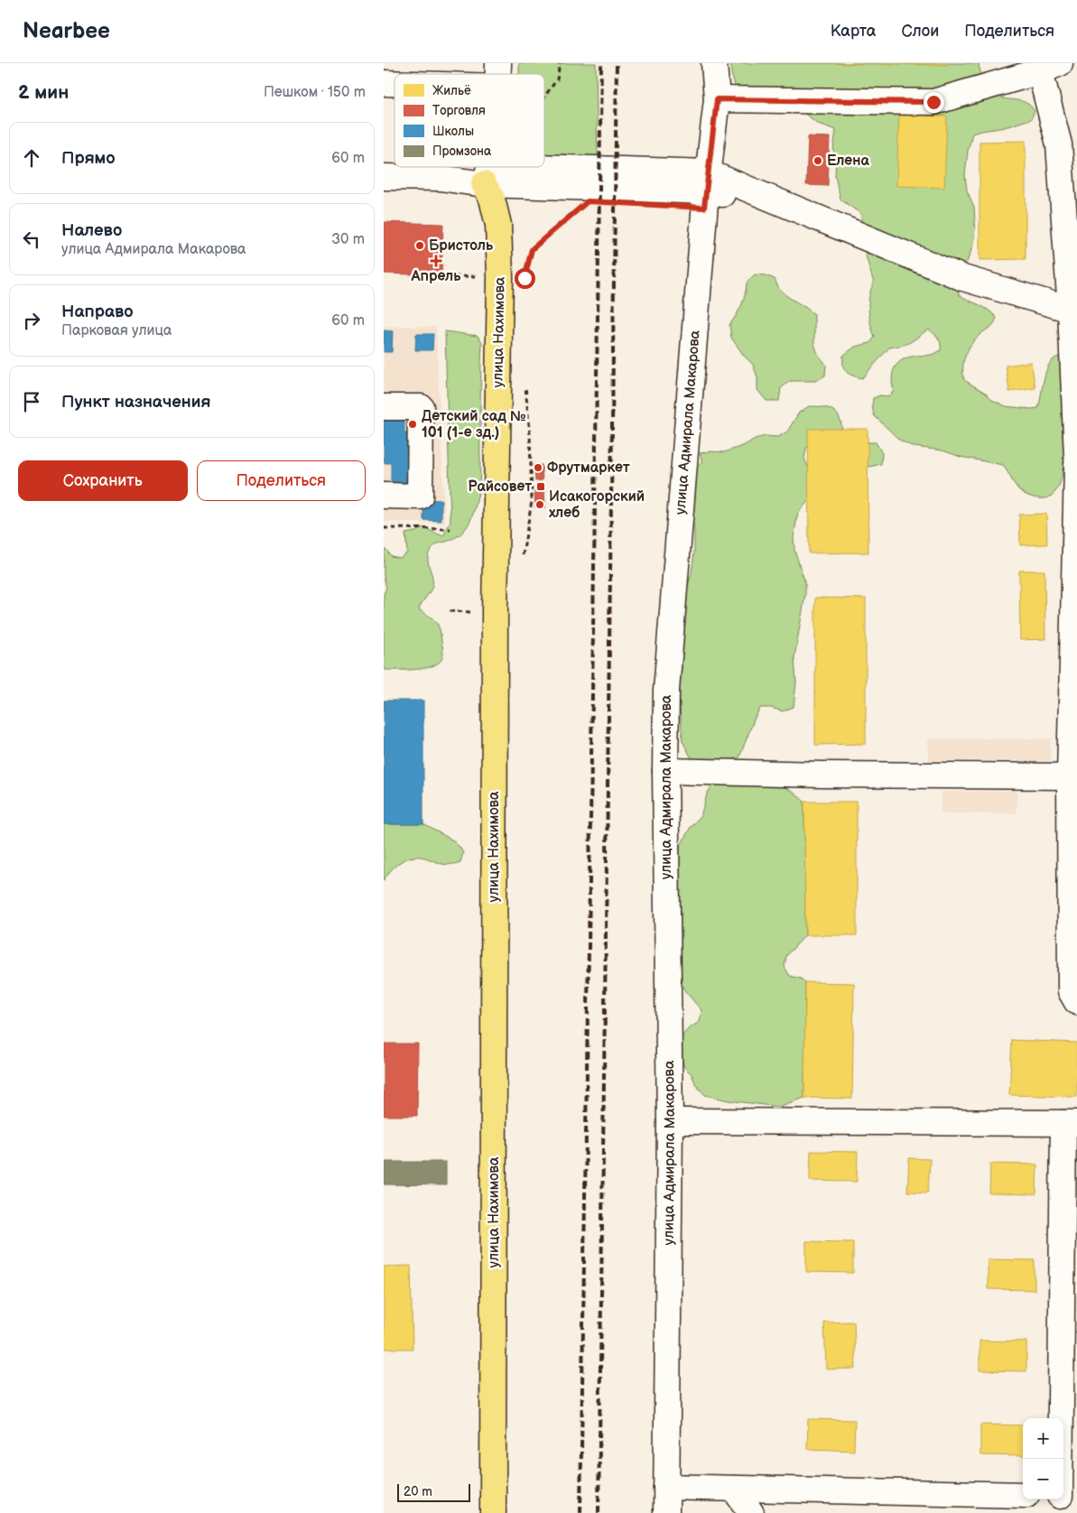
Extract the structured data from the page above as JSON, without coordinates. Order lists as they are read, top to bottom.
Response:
{
  "streets": {
    "main road": ["улица Нахимова"],
    "street": ["улица Адмирала Макарова"]
  },
  "places": {
    "other": [
      "Елена",
      "Бристоль",
      "Детский сад № 101 (1-е зд.)",
      "Фрутмаркет",
      "Исакогорский хлеб"
    ],
    "health": ["Апрель"],
    "transit": ["Райсовет"]
  },
  "legend": [
    "Жильё",
    "Торговля",
    "Школы",
    "Промзона"
  ],
  "scale_bar": "20 m",
  "page": {
    "header": "Nearbee",
    "nav": ["Карта", "Слои", "Поделиться"],
    "heading": ["2 мин", "Пешком · 150 m"],
    "list": [
      ["Прямо", "60 m"],
      ["Налево", "улица Адмирала Макарова", "30 m"],
      ["Направо", "Парковая улица", "60 m"],
      "Пункт назначения"
    ],
    "buttons": ["Сохранить", "Поделиться"],
    "map_buttons": ["+", "−"],
    "scale": "20 m"
  }
}
